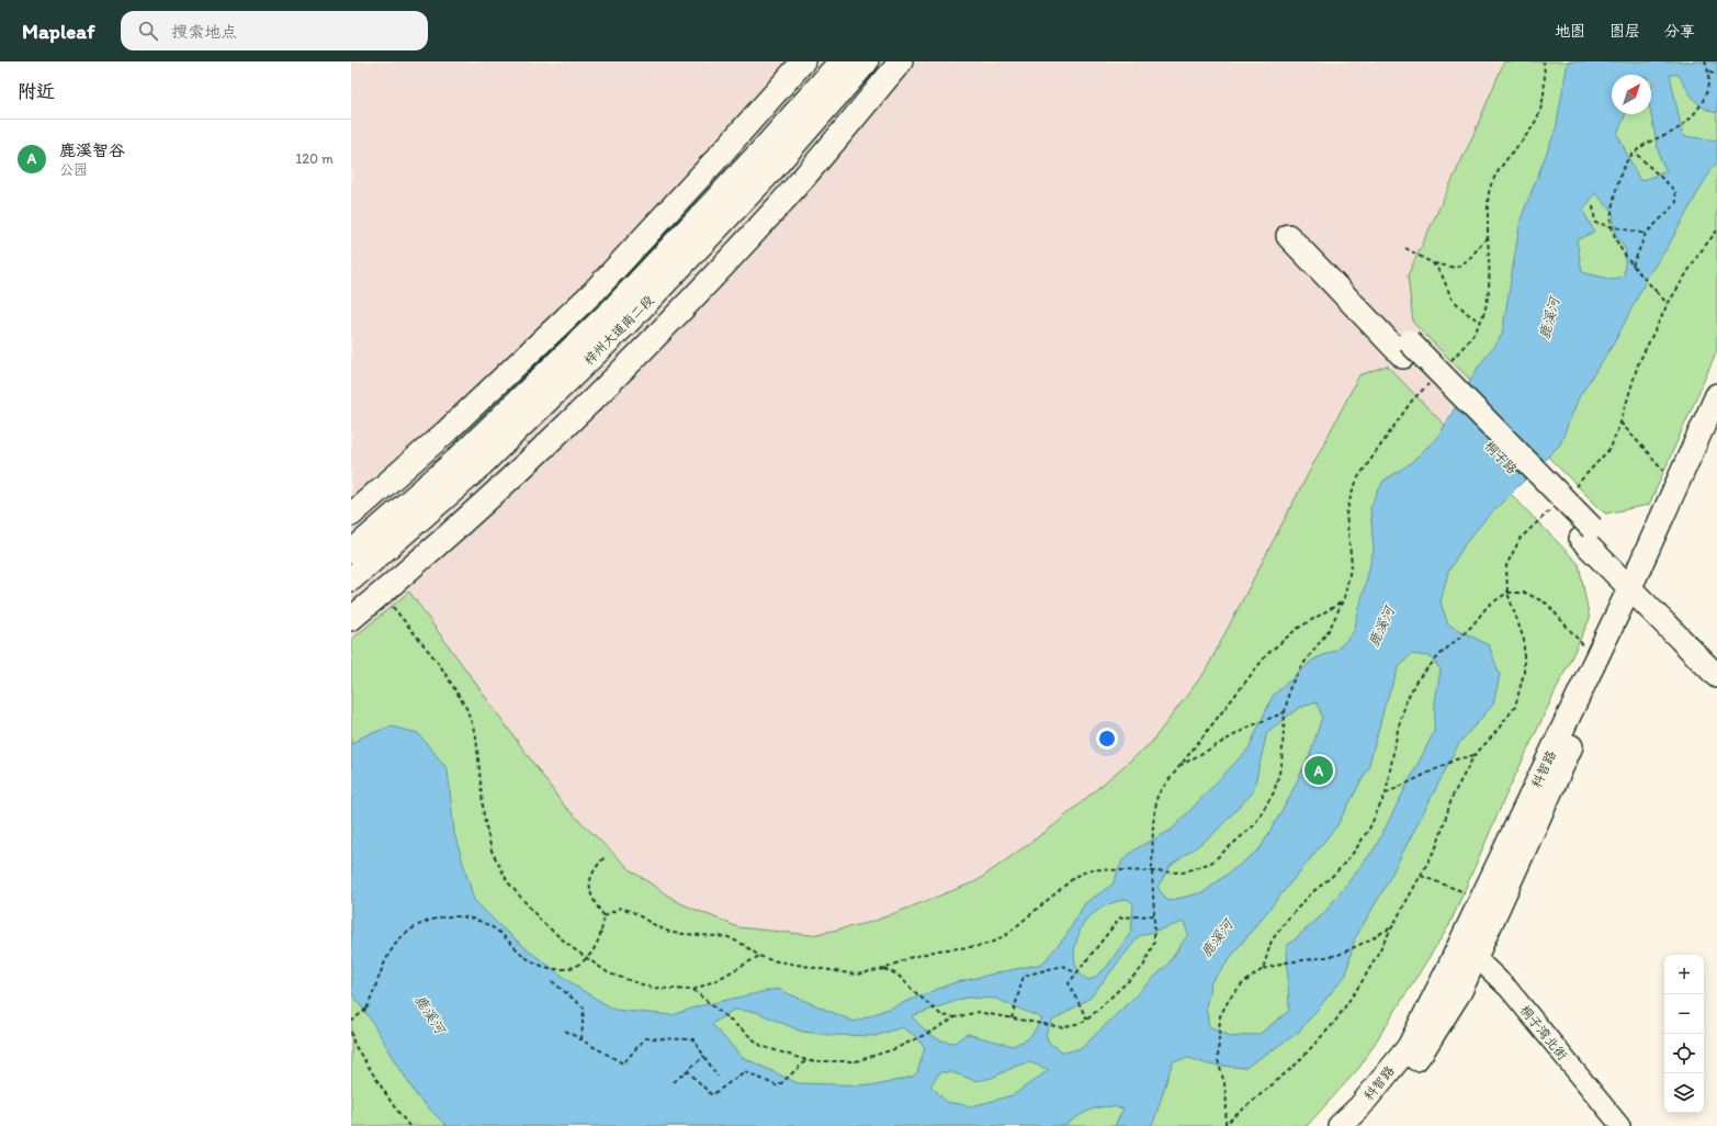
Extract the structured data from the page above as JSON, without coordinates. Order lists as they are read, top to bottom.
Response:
{
  "streets": {
    "main road": ["梓州大道南二段", "桐子路", "科智路"],
    "street": ["桐子湾北街"]
  },
  "crossings": [
    ["桐子路", "科智路"],
    ["科智路", "桐子湾北街"]
  ],
  "water": ["鹿溪河"],
  "north": "top right",
  "page": {
    "header": "Mapleaf",
    "search": "搜索地点",
    "nav": ["地图", "图层", "分享"],
    "heading": "附近",
    "list": [
      {
        "mark": "A",
        "name": "鹿溪智谷",
        "note": "公园",
        "value": "120 m"
      }
    ],
    "pins": "A",
    "map_buttons": ["+", "−"]
  }
}
